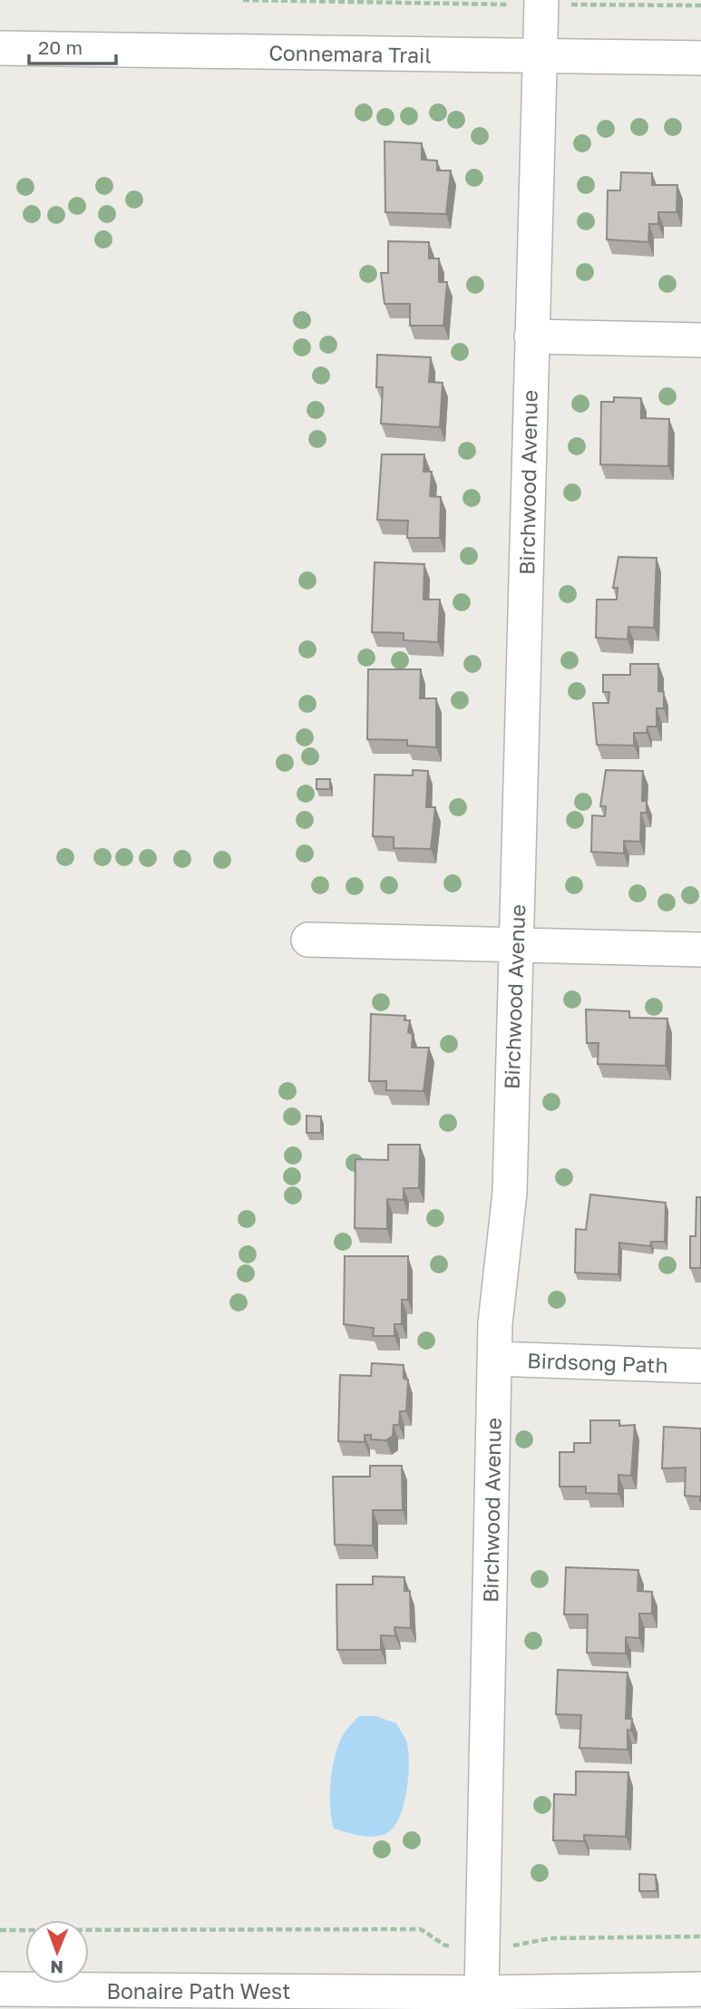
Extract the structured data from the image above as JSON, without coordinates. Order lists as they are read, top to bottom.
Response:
{
  "streets": {
    "street": [
      "Connemara Trail",
      "Birchwood Avenue",
      "Birdsong Path",
      "Bonaire Path West"
    ]
  },
  "crossings": [
    ["Connemara Trail", "Birchwood Avenue"],
    ["Birchwood Avenue", "Birdsong Path"],
    ["Birchwood Avenue", "Bonaire Path West"]
  ],
  "scale_bar": "20 m",
  "north": "bottom"
}
